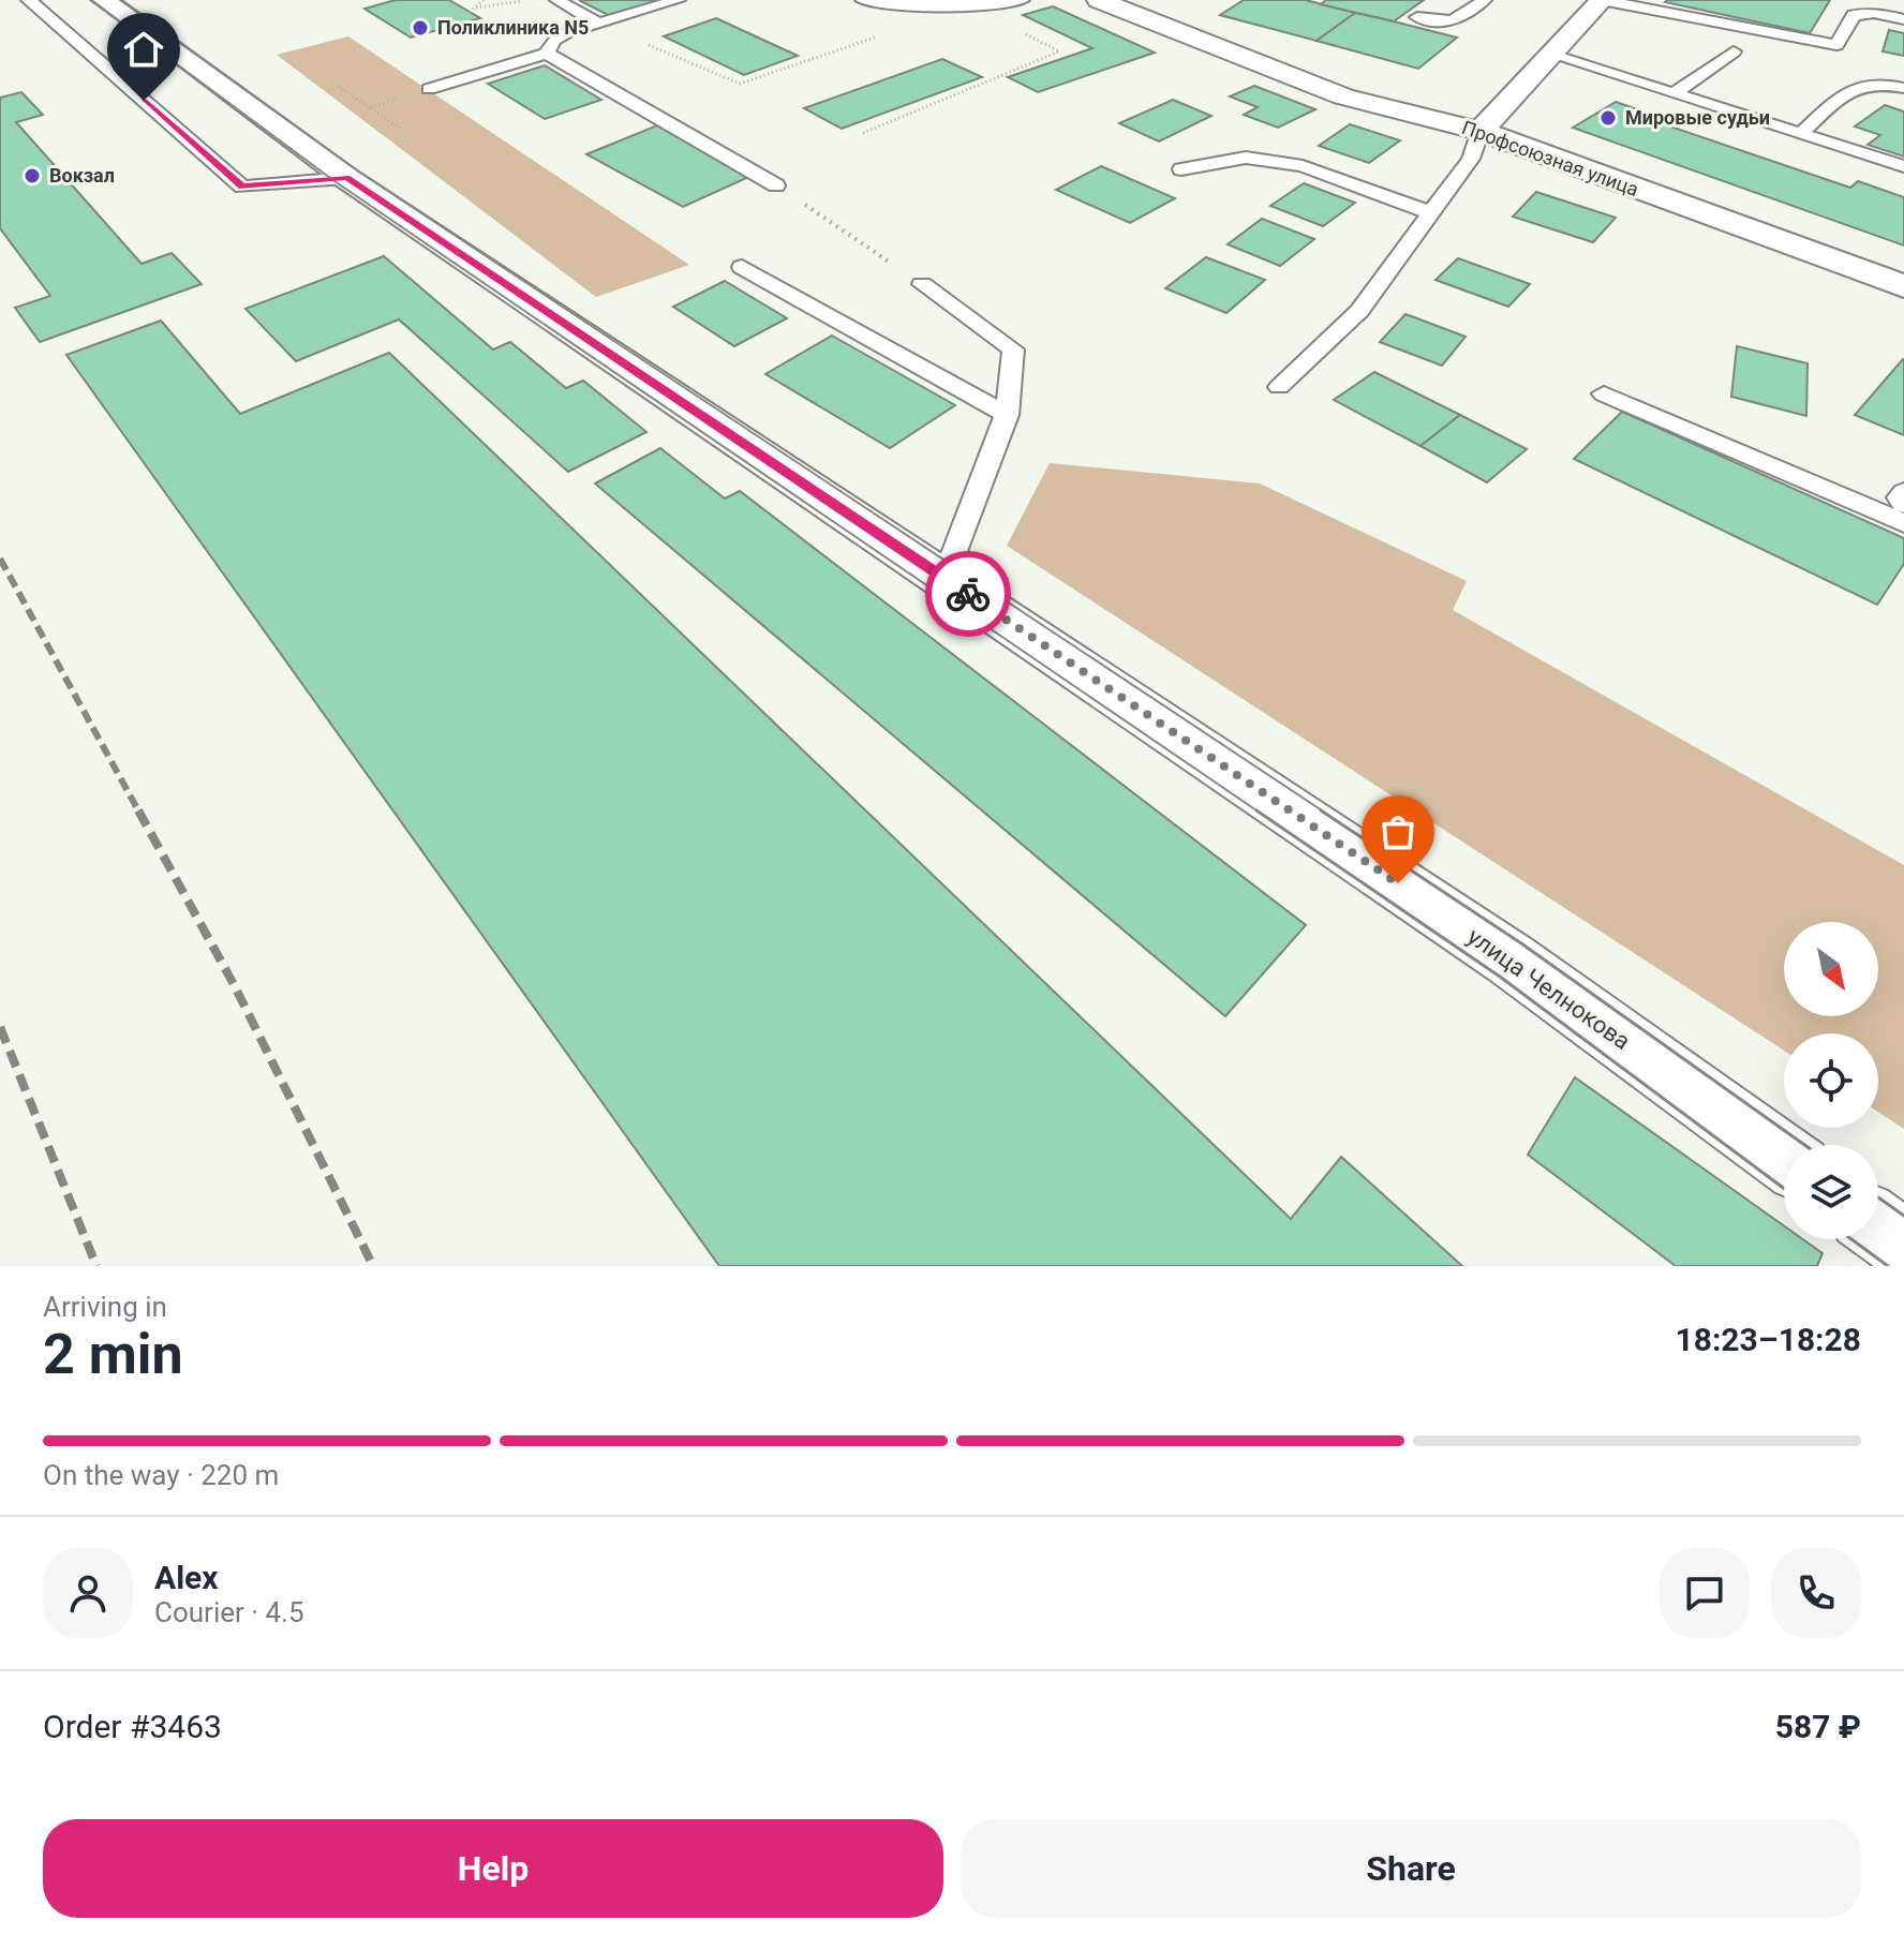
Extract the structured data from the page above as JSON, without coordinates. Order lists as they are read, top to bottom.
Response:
{
  "streets": {
    "street": ["Профсоюзная улица", "улица Челнокова"]
  },
  "places": ["Поликлиника N5", "Мировые судьи", "Вокзал"],
  "north": "bottom right",
  "page": {
    "heading": ["2 min", "Arriving in", "18:23–18:28"],
    "panel": [
      "Alex",
      "Courier · 4.5",
      "Order #3463",
      "587 ₽"
    ],
    "bar": "On the way · 220 m",
    "buttons": ["Help", "Share"]
  }
}
